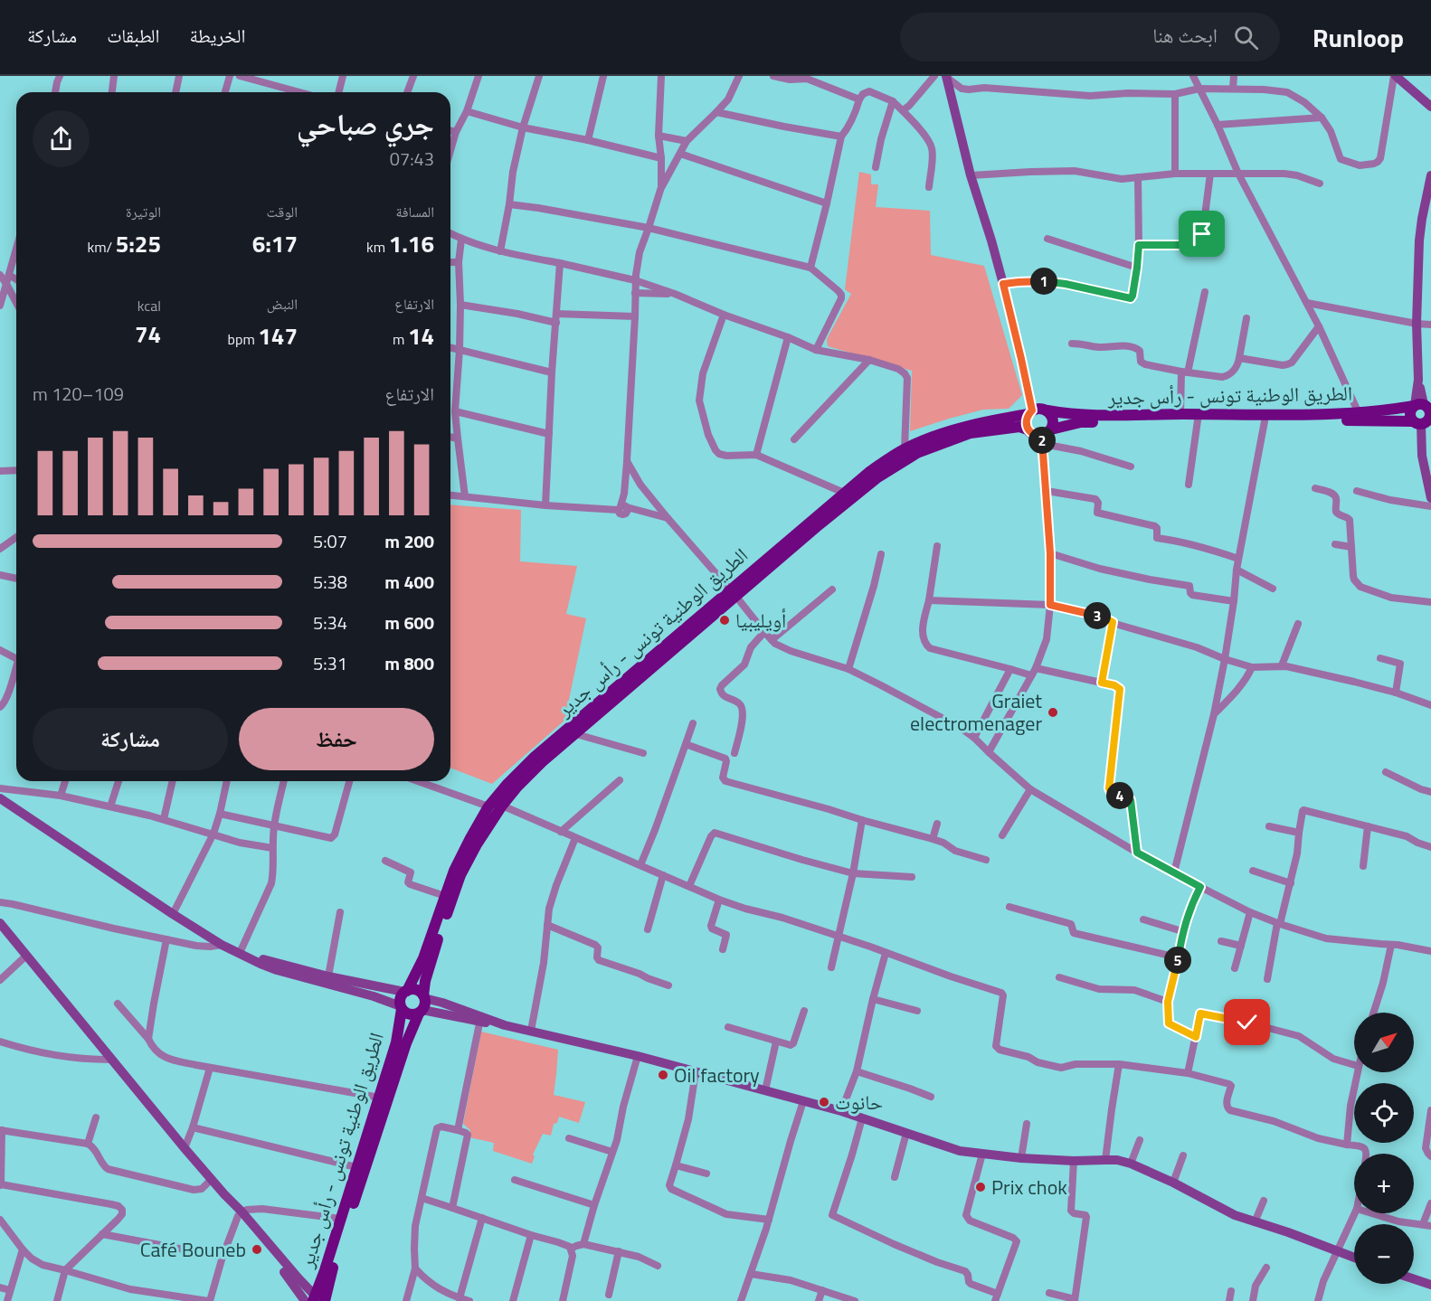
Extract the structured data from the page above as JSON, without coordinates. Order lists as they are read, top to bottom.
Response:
{
  "streets": {
    "main road": ["الطريق الوطنية تونس - رأس جدير"]
  },
  "places": [
    "أويليبيا",
    "Graiet electromenager",
    "Oil factory",
    "حانوت",
    "Prix chok",
    "Café Bouneb"
  ],
  "north": "top right",
  "page": {
    "header": "Runloop",
    "search": "ابحث هنا",
    "nav": ["الخريطة", "الطبقات", "مشاركة"],
    "heading": ["جري صباحي", "07:43"],
    "stats": [
      ["المسافة", "1.16 km"],
      ["الوقت", "6:17"],
      ["الوتيرة", "5:25 /km"],
      ["الارتفاع", "14 m"],
      ["النبض", "147 bpm"],
      ["kcal", "74"]
    ],
    "pins": [
      "1",
      "2",
      "3",
      "4",
      "5"
    ],
    "chart": ["الارتفاع", "109–120 m"],
    "list": [
      {
        "name": "200 m",
        "note": "5:07"
      },
      {
        "name": "400 m",
        "note": "5:38"
      },
      {
        "name": "600 m",
        "note": "5:34"
      },
      {
        "name": "800 m",
        "note": "5:31"
      }
    ],
    "buttons": ["حفظ", "مشاركة"],
    "map_buttons": ["+", "−"]
  }
}
